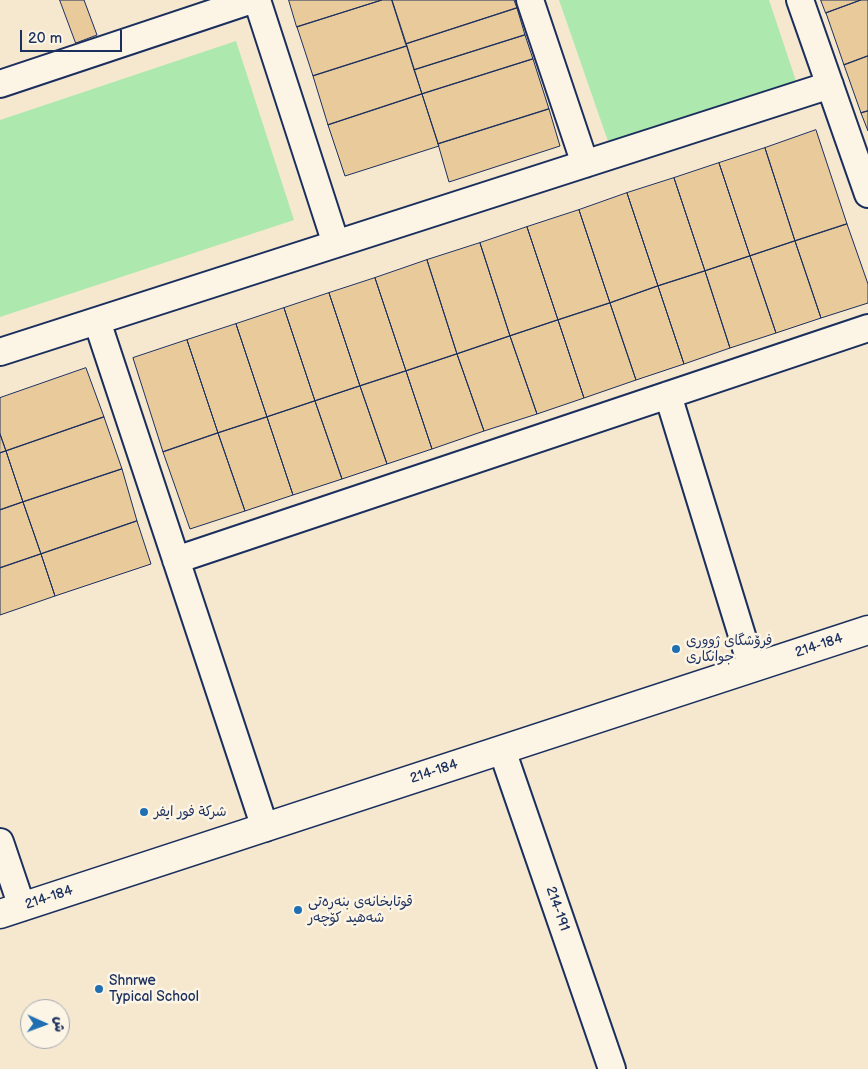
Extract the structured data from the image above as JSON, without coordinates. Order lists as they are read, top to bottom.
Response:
{
  "streets": {
    "street": ["214-184", "214-191"]
  },
  "crossings": [
    ["214-184", "214-191"]
  ],
  "places": [
    "فرۆشگای ژووری جوانکاری",
    "شركة فور ايفر",
    "قوتابخانەی بنەڕەتی شەهید کۆچەر",
    "Shnrwe Typical School"
  ],
  "scale_bar": "20 m",
  "north": "right"
}
